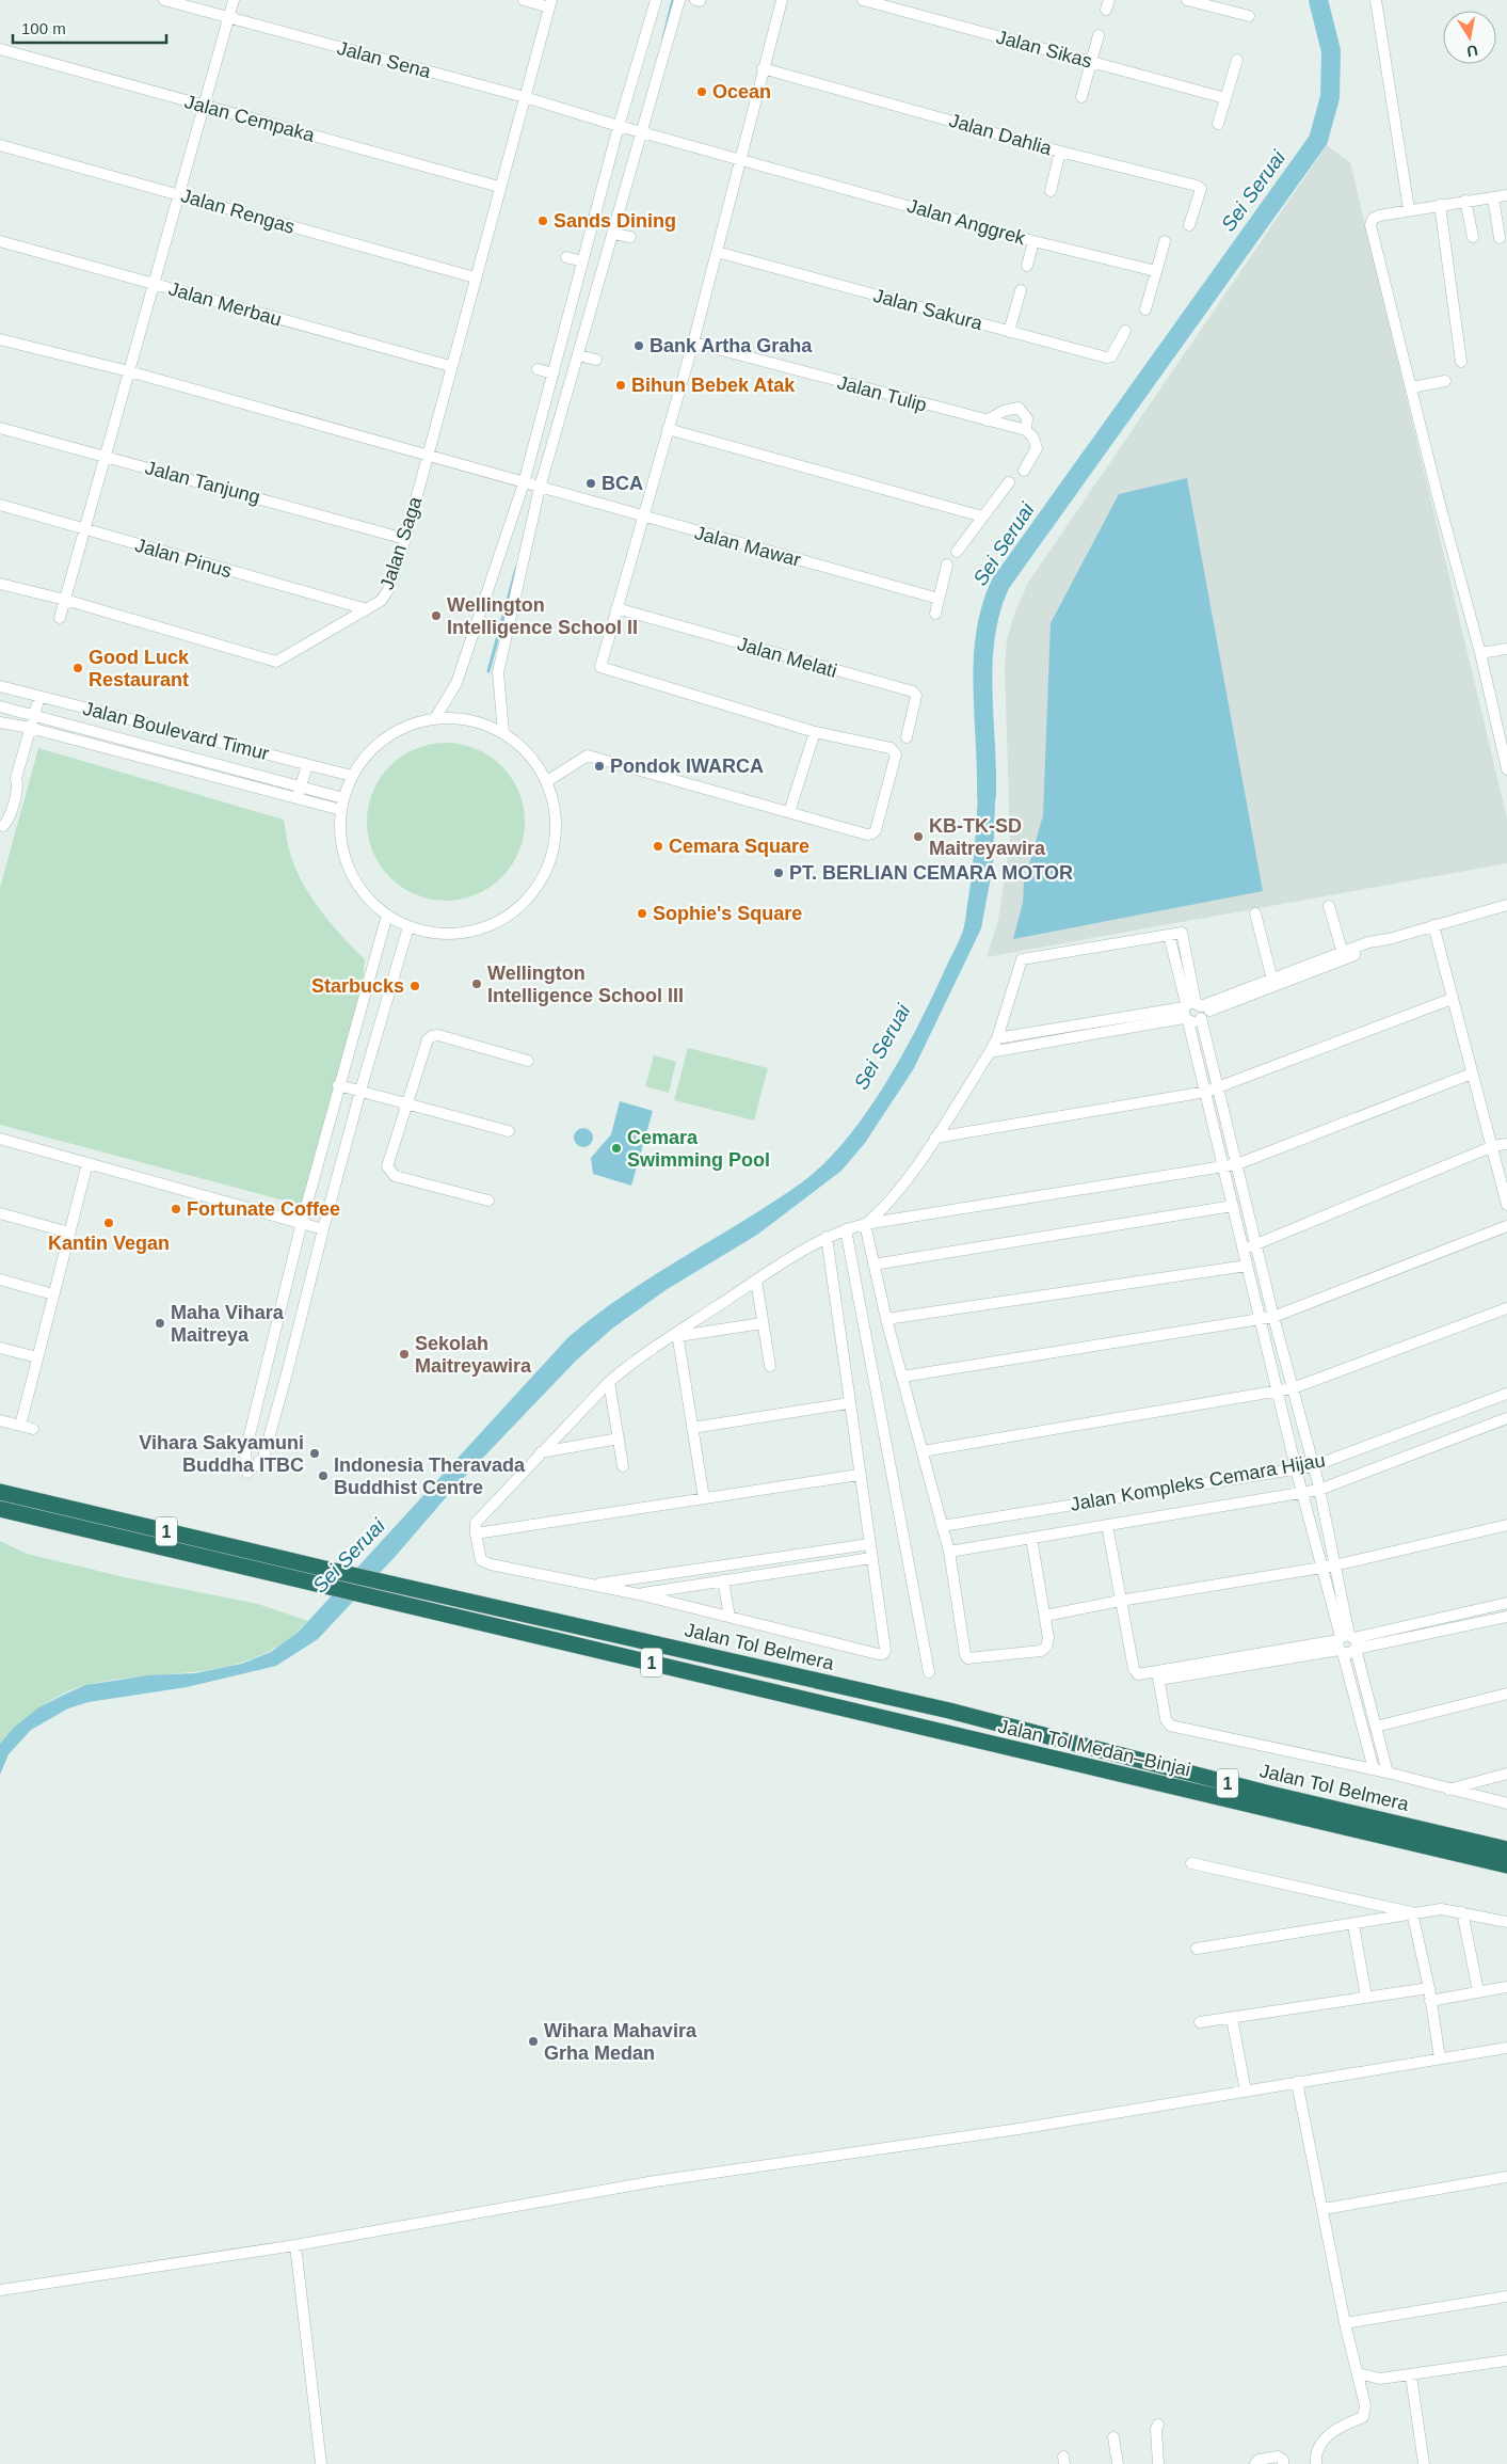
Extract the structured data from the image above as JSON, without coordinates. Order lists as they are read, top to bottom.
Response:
{
  "streets": {
    "highway": ["1", "Jalan Tol Belmera", "Jalan Tol Medan–Binjai"],
    "street": [
      "Jalan Sikas",
      "Jalan Sena",
      "Jalan Cempaka",
      "Jalan Dahlia",
      "Jalan Rengas",
      "Jalan Anggrek",
      "Jalan Merbau",
      "Jalan Sakura",
      "Jalan Tulip",
      "Jalan Tanjung",
      "Jalan Saga",
      "Jalan Mawar",
      "Jalan Pinus",
      "Jalan Melati",
      "Jalan Boulevard Timur",
      "Jalan Kompleks Cemara Hijau"
    ]
  },
  "crossings": [
    ["Jalan Sena", "Jalan Anggrek"],
    ["Jalan Sena", "Jalan Saga"],
    ["Jalan Cempaka", "Jalan Saga"],
    ["Jalan Rengas", "Jalan Saga"],
    ["Jalan Merbau", "Jalan Saga"],
    ["Jalan Tanjung", "Jalan Saga"],
    ["Jalan Saga", "Jalan Mawar"],
    ["Jalan Saga", "Jalan Pinus"]
  ],
  "water": ["Sei Seruai"],
  "places": [
    "Ocean",
    "Sands Dining",
    "Bank Artha Graha",
    "Bihun Bebek Atak",
    "BCA",
    "Wellington Intelligence School II",
    "Good Luck Restaurant",
    "Pondok IWARCA",
    "KB-TK-SD Maitreyawira",
    "Cemara Square",
    "PT. BERLIAN CEMARA MOTOR",
    "Sophie's Square",
    "Wellington Intelligence School III",
    "Starbucks",
    "Cemara Swimming Pool",
    "Fortunate Coffee",
    "Kantin Vegan",
    "Maha Vihara Maitreya",
    "Sekolah Maitreyawira",
    "Vihara Sakyamuni Buddha ITBC",
    "Indonesia Theravada Buddhist Centre",
    "Wihara Mahavira Grha Medan"
  ],
  "scale_bar": "100 m",
  "north": "bottom"
}
